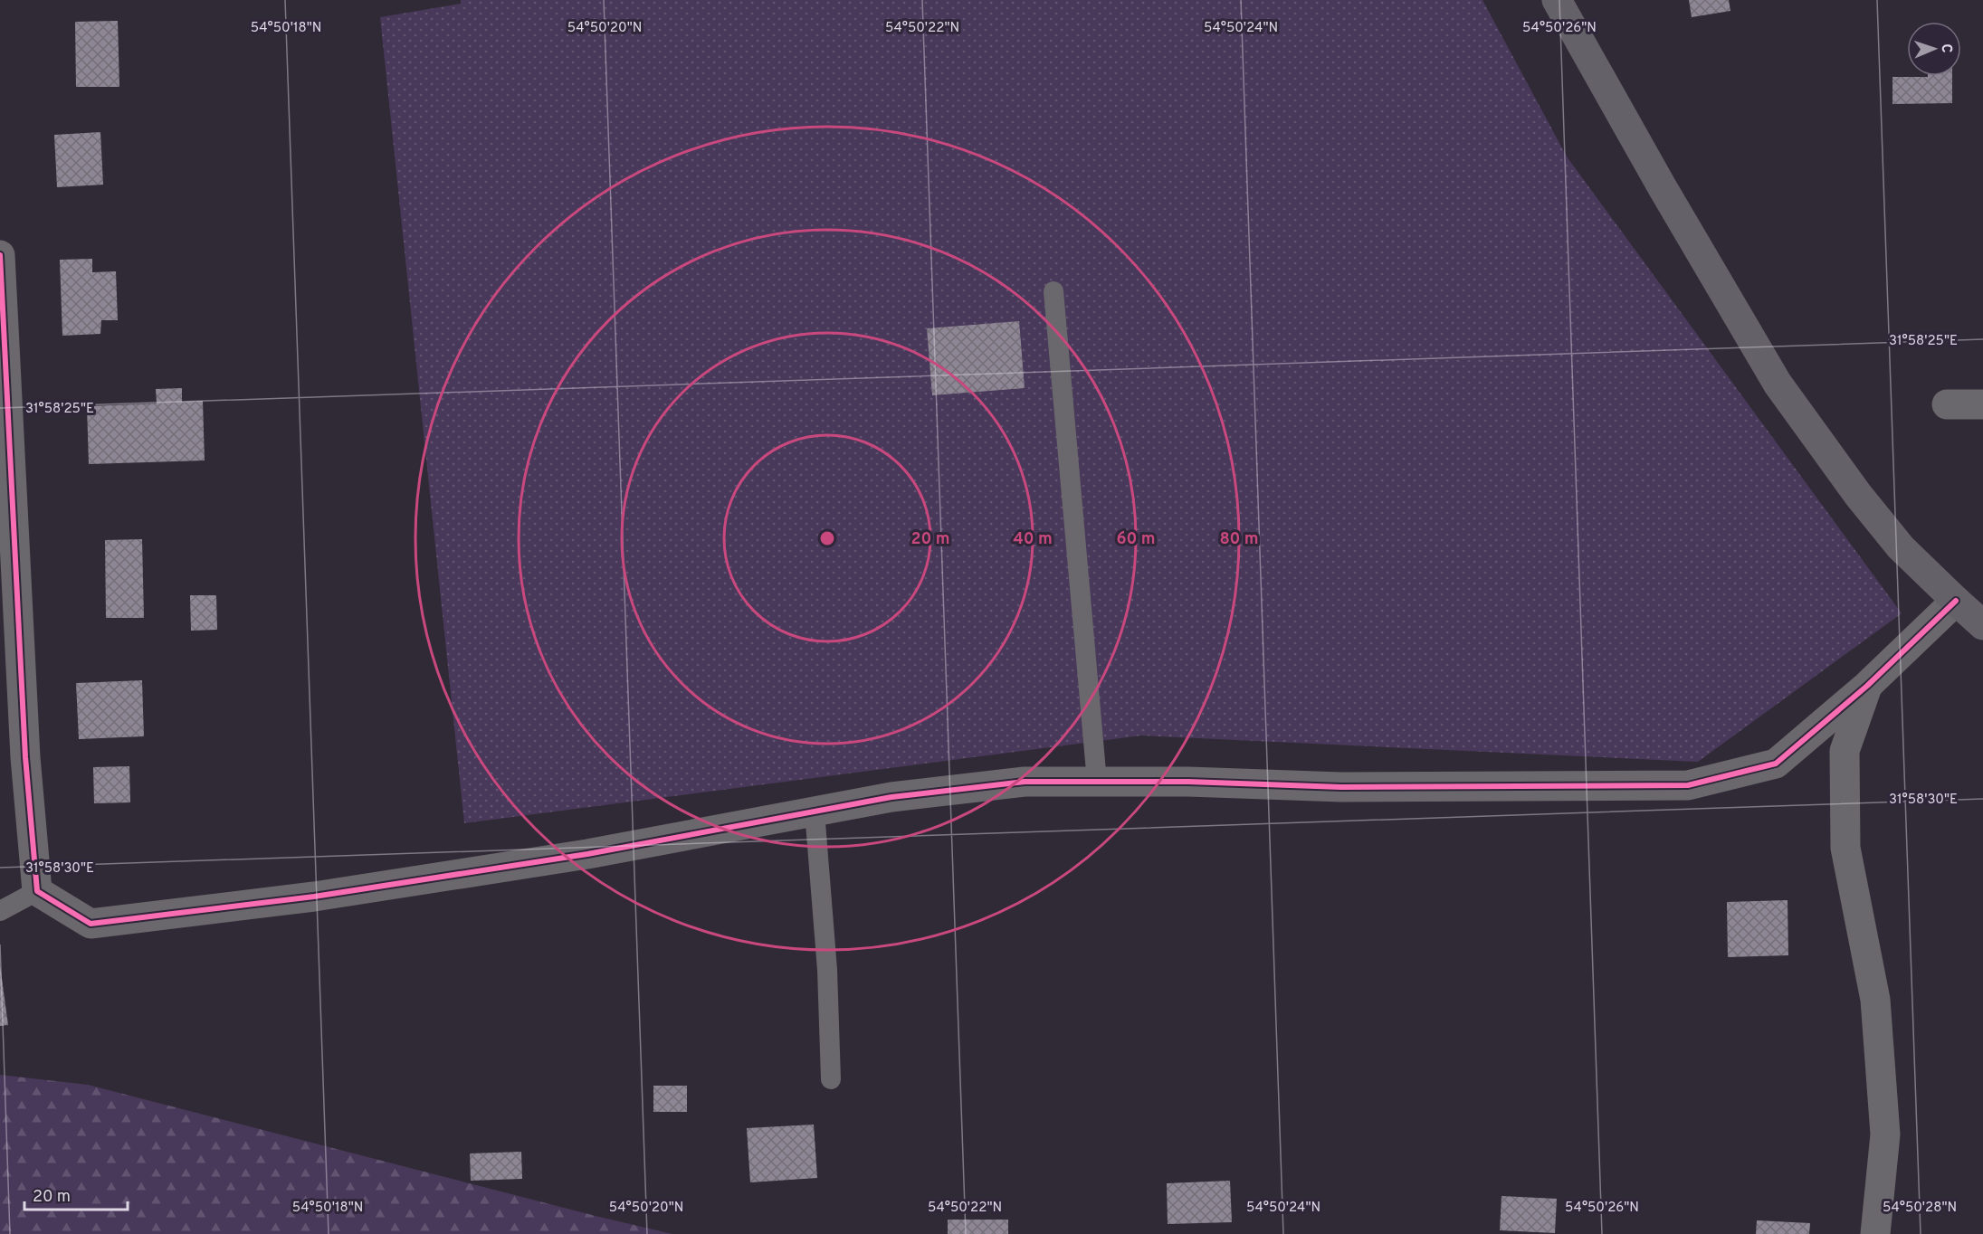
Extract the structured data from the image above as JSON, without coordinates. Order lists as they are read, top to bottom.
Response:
{
  "scale_bar": "20 m",
  "north": "right",
  "coordinates": [
    "54°50'18\"N",
    "54°50'20\"N",
    "54°50'22\"N",
    "54°50'24\"N",
    "54°50'26\"N",
    "31°58'25\"E",
    "31°58'30\"E",
    "54°50'28\"N"
  ],
  "rings": [
    "20 m",
    "40 m",
    "60 m",
    "80 m"
  ]
}
